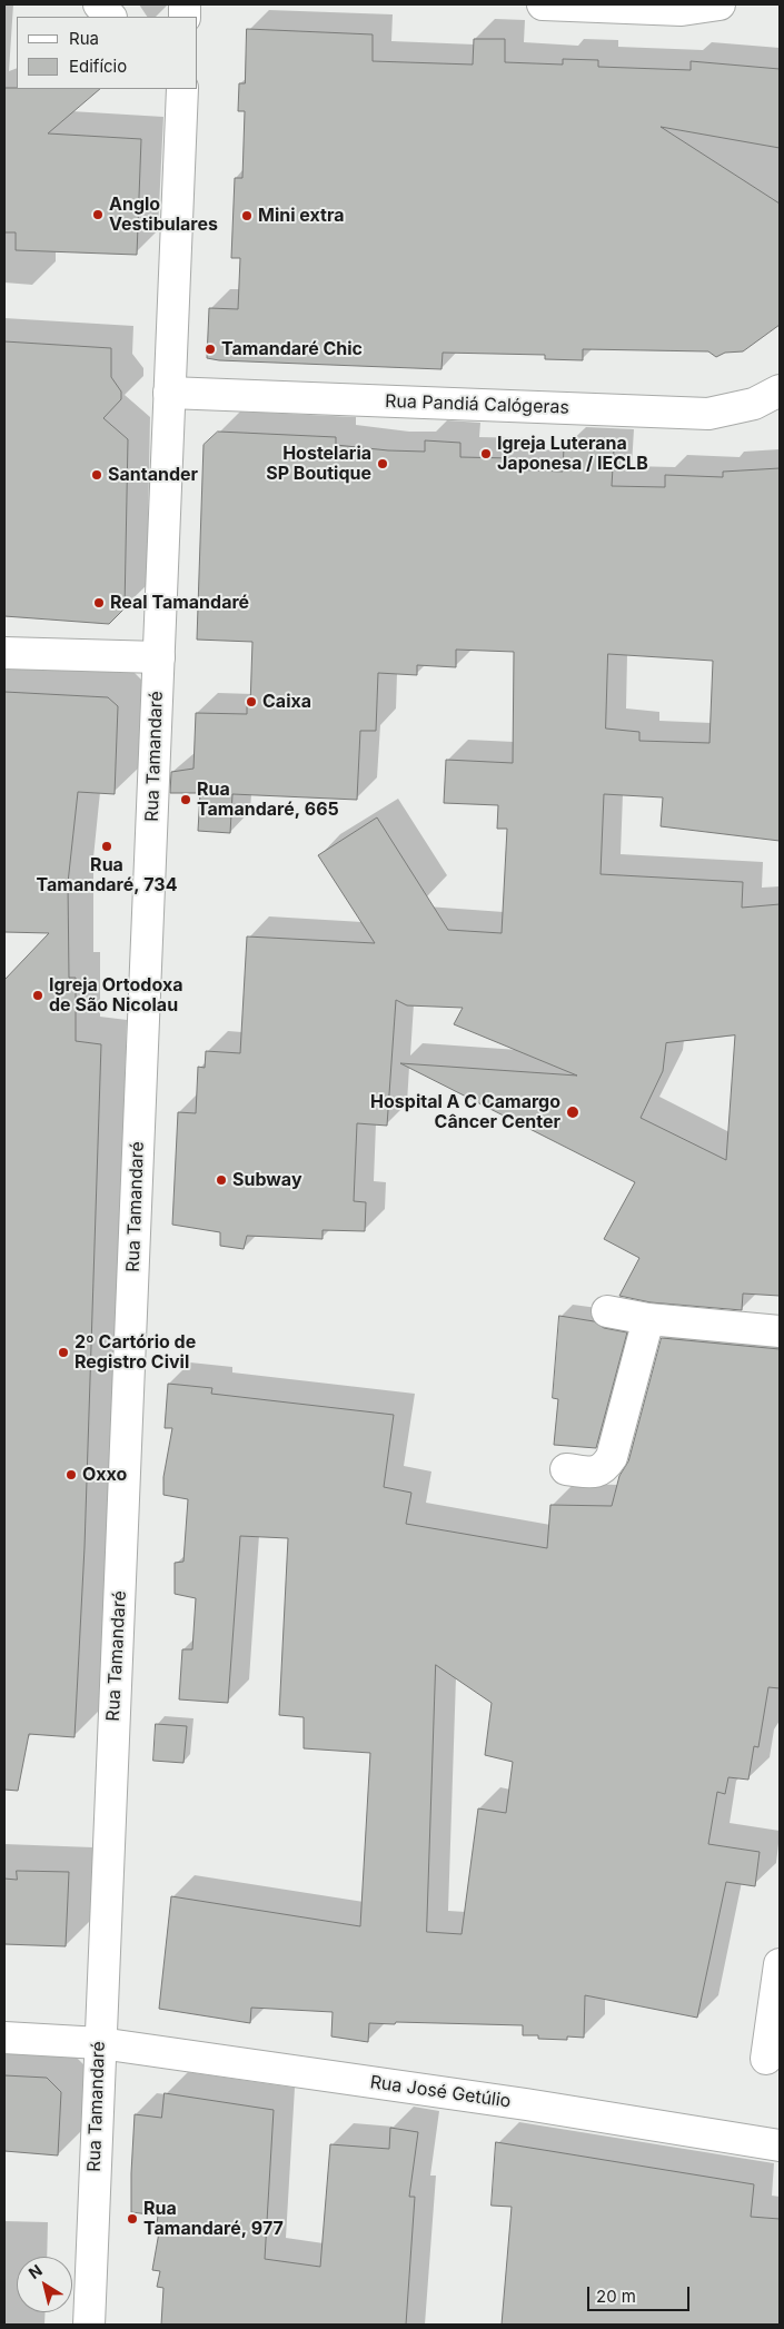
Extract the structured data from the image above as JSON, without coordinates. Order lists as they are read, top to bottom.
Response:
{
  "streets": {
    "street": ["Rua Pandiá Calógeras", "Rua Tamandaré", "Rua José Getúlio"]
  },
  "crossings": [
    ["Rua Pandiá Calógeras", "Rua Tamandaré"],
    ["Rua Tamandaré", "Rua José Getúlio"]
  ],
  "places": [
    "Anglo Vestibulares",
    "Mini extra",
    "Tamandaré Chic",
    "Igreja Luterana Japonesa / IECLB",
    "Hostelaria SP Boutique",
    "Santander",
    "Real Tamandaré",
    "Caixa",
    "Rua Tamandaré, 665",
    "Rua Tamandaré, 734",
    "Igreja Ortodoxa de São Nicolau",
    "Hospital A C Camargo Câncer Center",
    "Subway",
    "2º Cartório de Registro Civil",
    "Oxxo",
    "Rua Tamandaré, 977"
  ],
  "legend": ["Rua", "Edifício"],
  "scale_bar": "20 m",
  "north": "top left"
}
